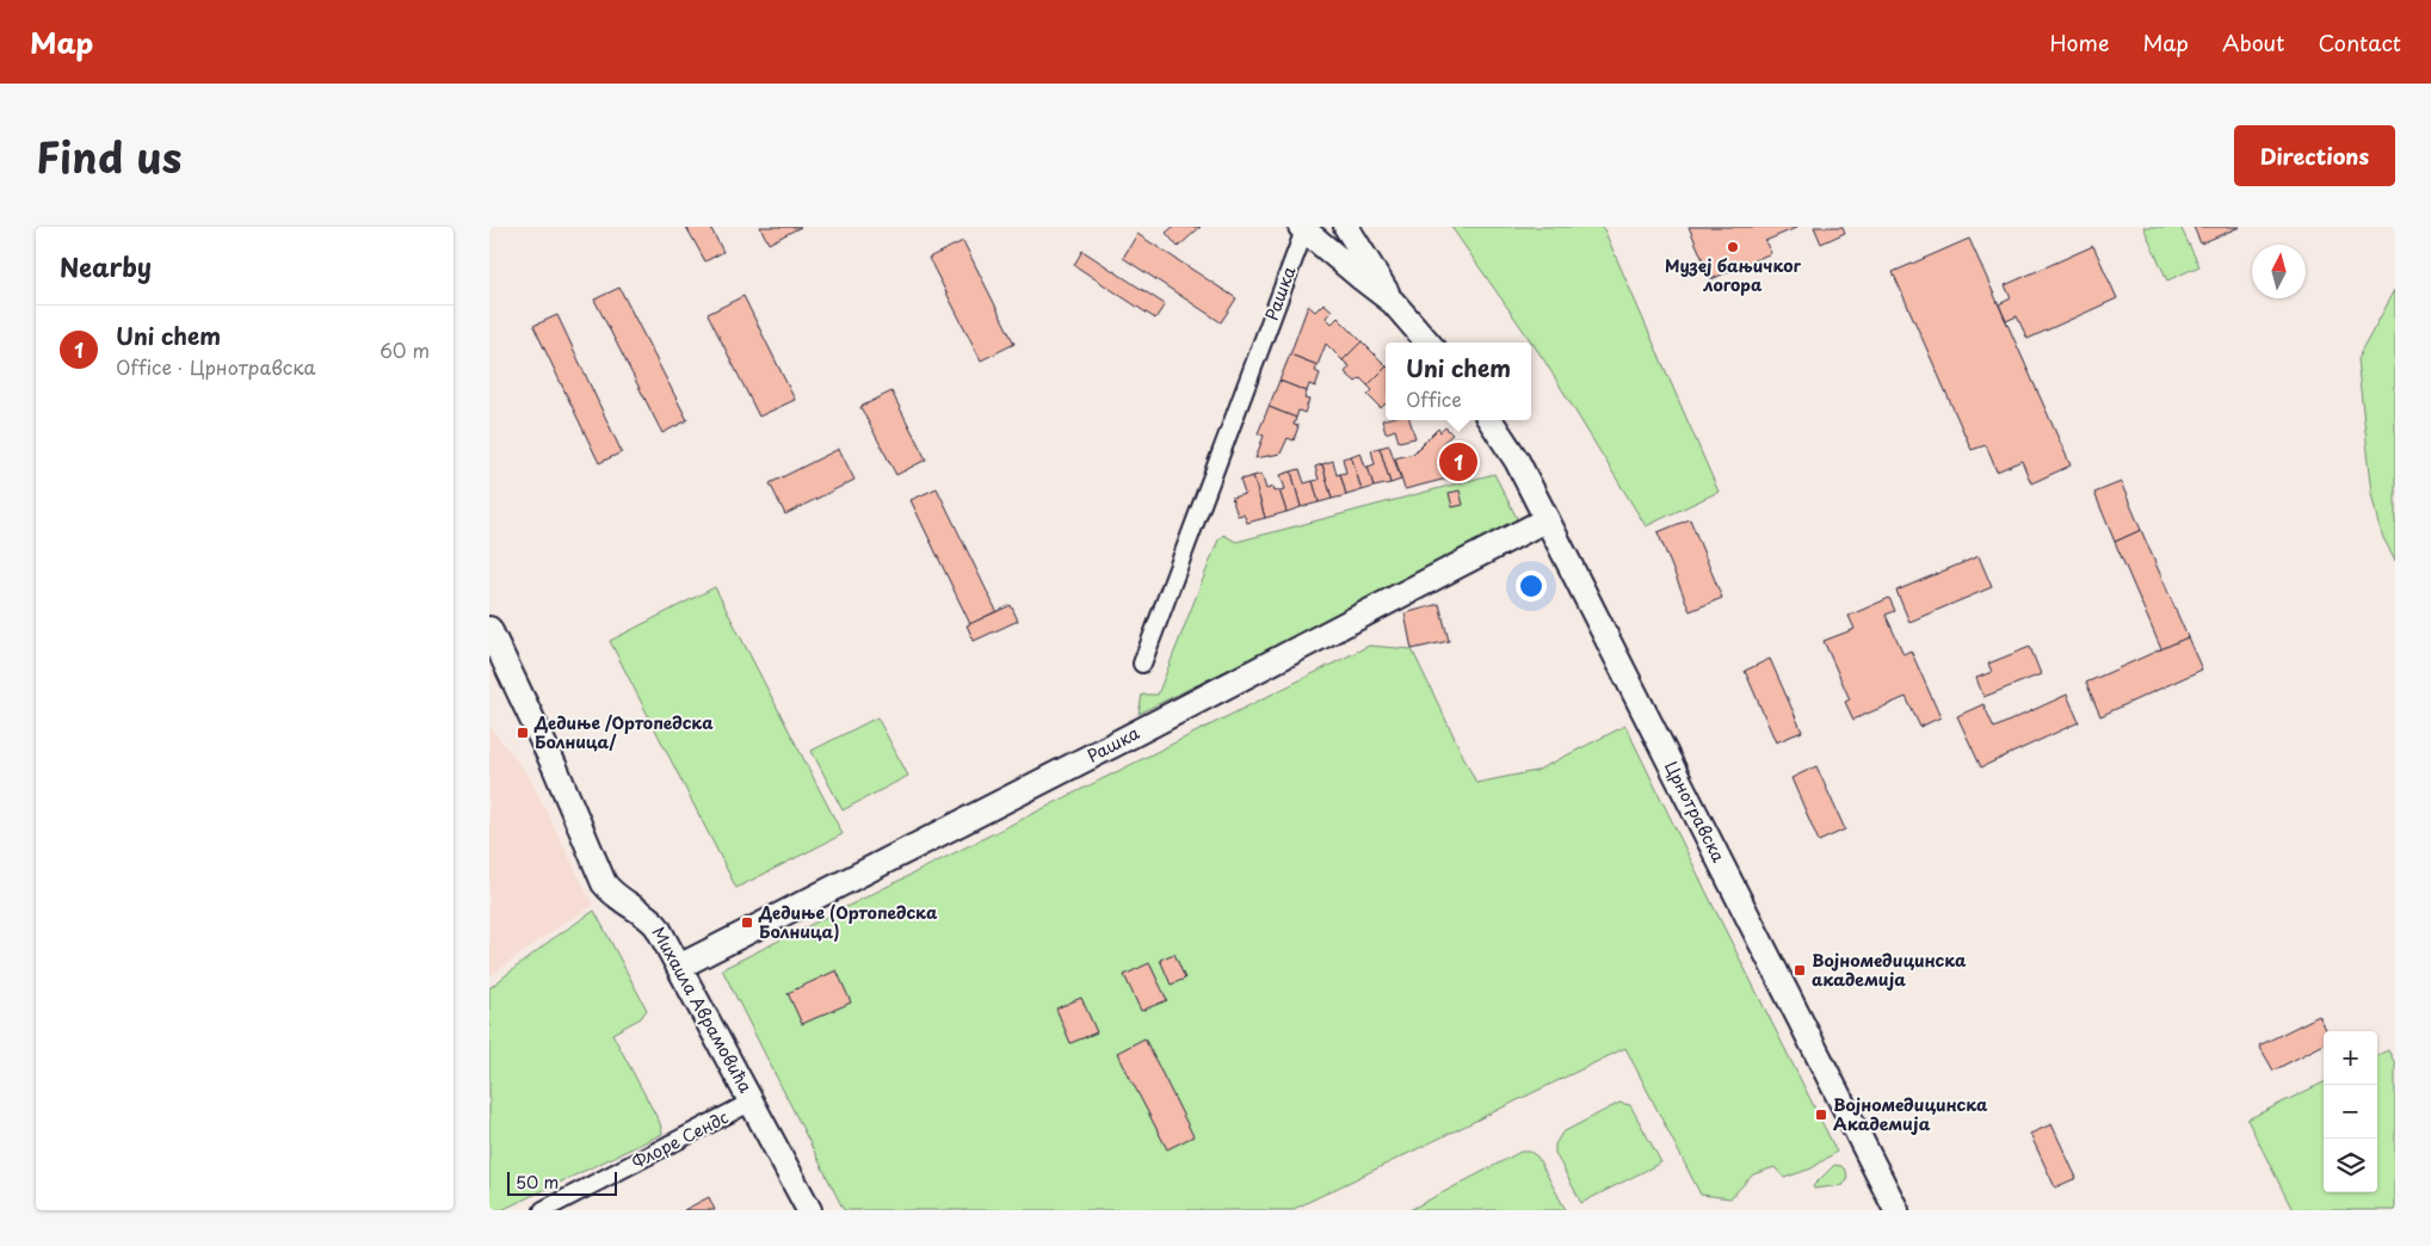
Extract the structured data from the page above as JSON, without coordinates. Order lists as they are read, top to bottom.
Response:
{
  "streets": {
    "street": [
      "Рашка",
      "Црнотравска",
      "Михаила Аврамовића",
      "Флоре Сендс"
    ]
  },
  "crossings": [
    ["Рашка", "Црнотравска"],
    ["Рашка", "Михаила Аврамовића"],
    ["Михаила Аврамовића", "Флоре Сендс"]
  ],
  "places": {
    "other": ["Музеј бањичког логора"],
    "transit": [
      "Дедиње /Ортопедска Болница/",
      "Дедиње (Ортопедска Болница)",
      "Војномедицинска академија",
      "Војномедицинска Академија"
    ]
  },
  "scale_bar": "50 m",
  "north": "top",
  "page": {
    "header": "Map",
    "nav": [
      "Home",
      "Map",
      "About",
      "Contact"
    ],
    "title": "Find us",
    "buttons": "Directions",
    "heading": "Nearby",
    "list": [
      {
        "mark": "1",
        "name": "Uni chem",
        "note": "Office · Црнотравска",
        "value": "60 m"
      }
    ],
    "popup": ["Uni chem", "Office"],
    "pins": "1",
    "map_buttons": ["+", "−"],
    "scale": "50 m"
  }
}
